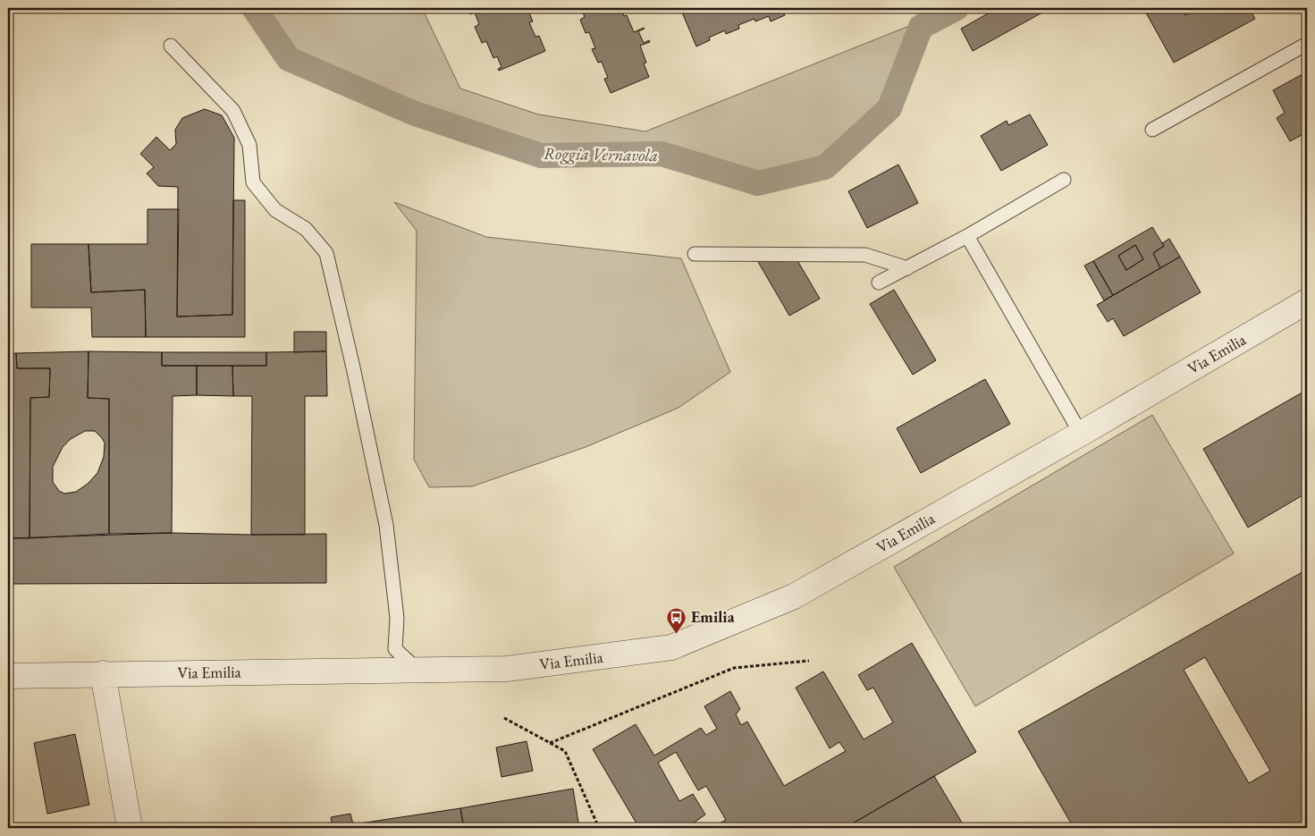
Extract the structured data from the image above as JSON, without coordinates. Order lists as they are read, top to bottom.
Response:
{
  "streets": {
    "street": ["Via Emilia"]
  },
  "water": ["Roggia Vernavola"],
  "places": {
    "bus stop": ["Emilia"]
  }
}
